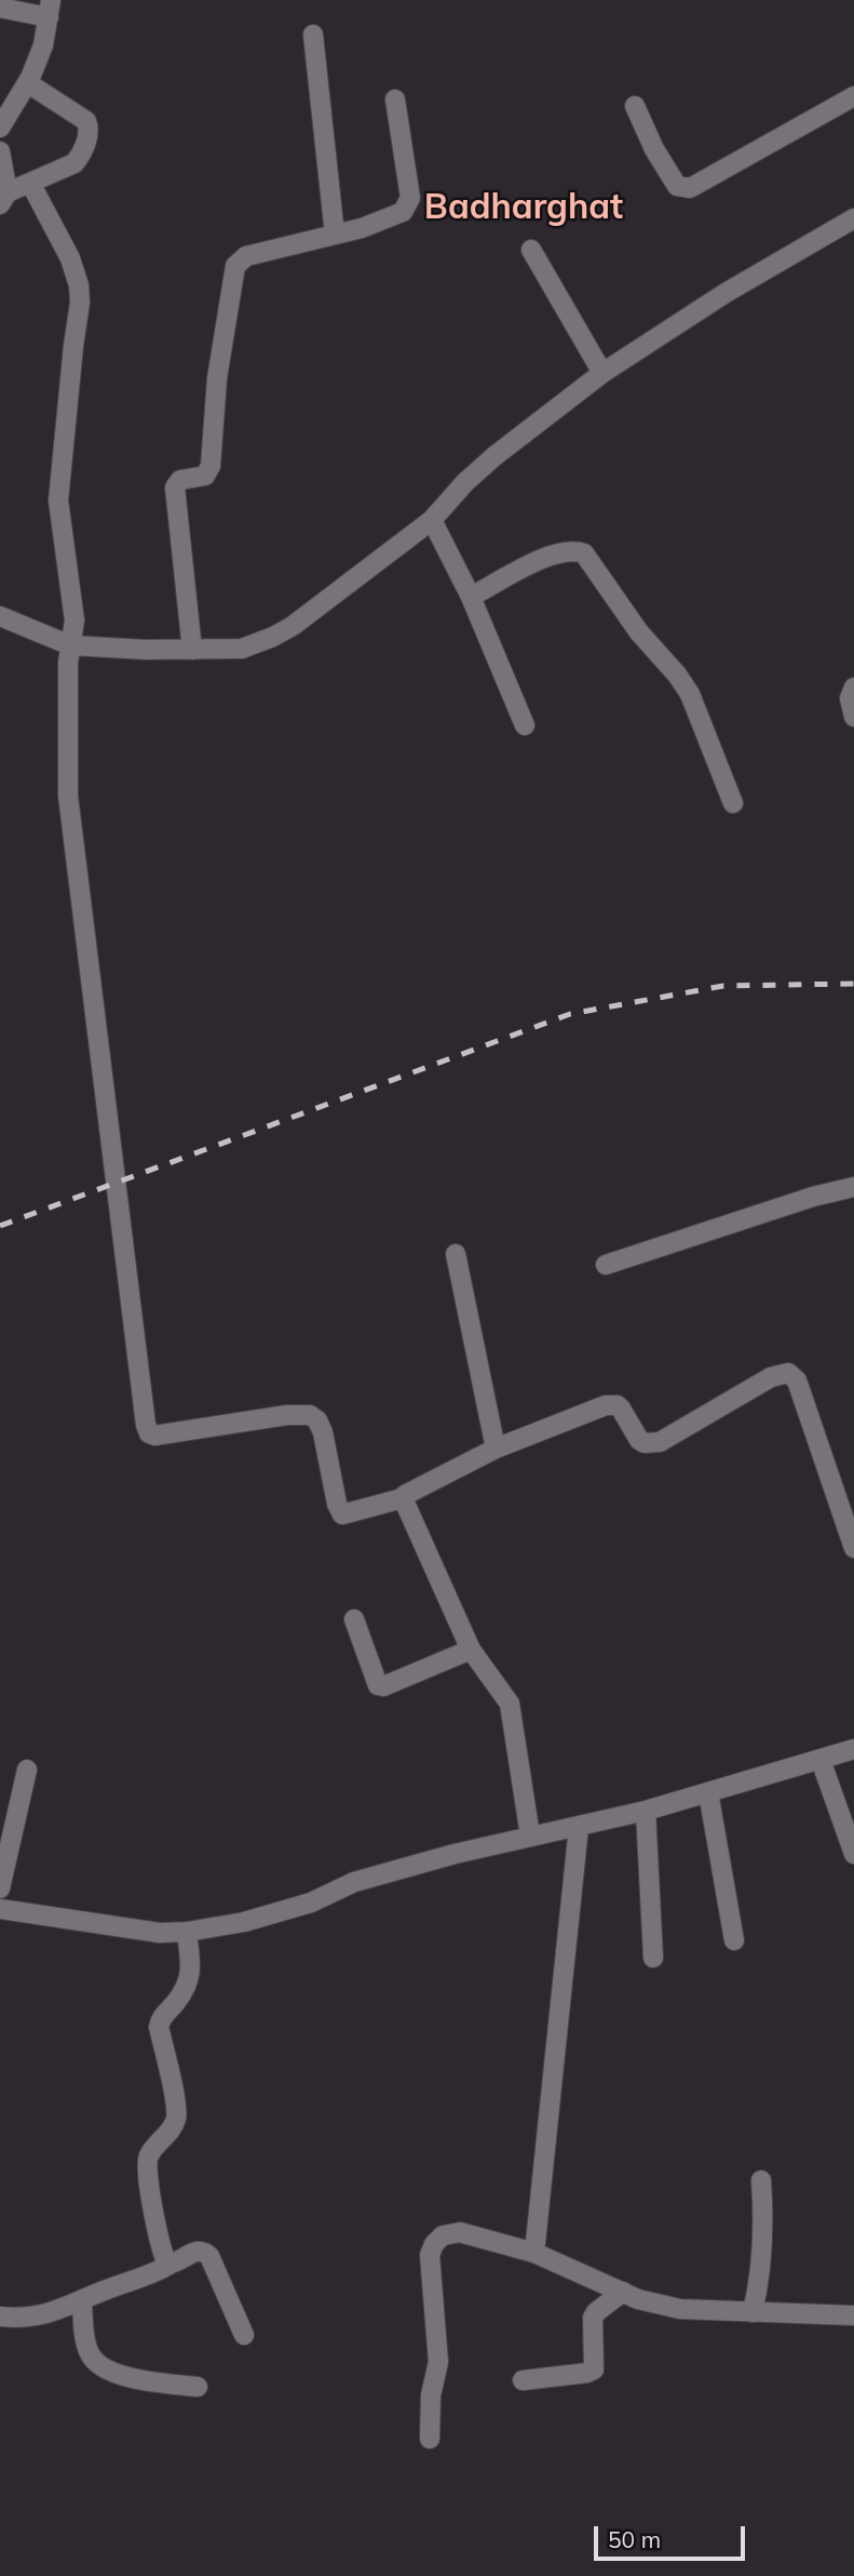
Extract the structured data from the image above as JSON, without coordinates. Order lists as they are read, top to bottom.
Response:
{
  "districts": ["Badharghat"],
  "scale_bar": "50 m"
}
